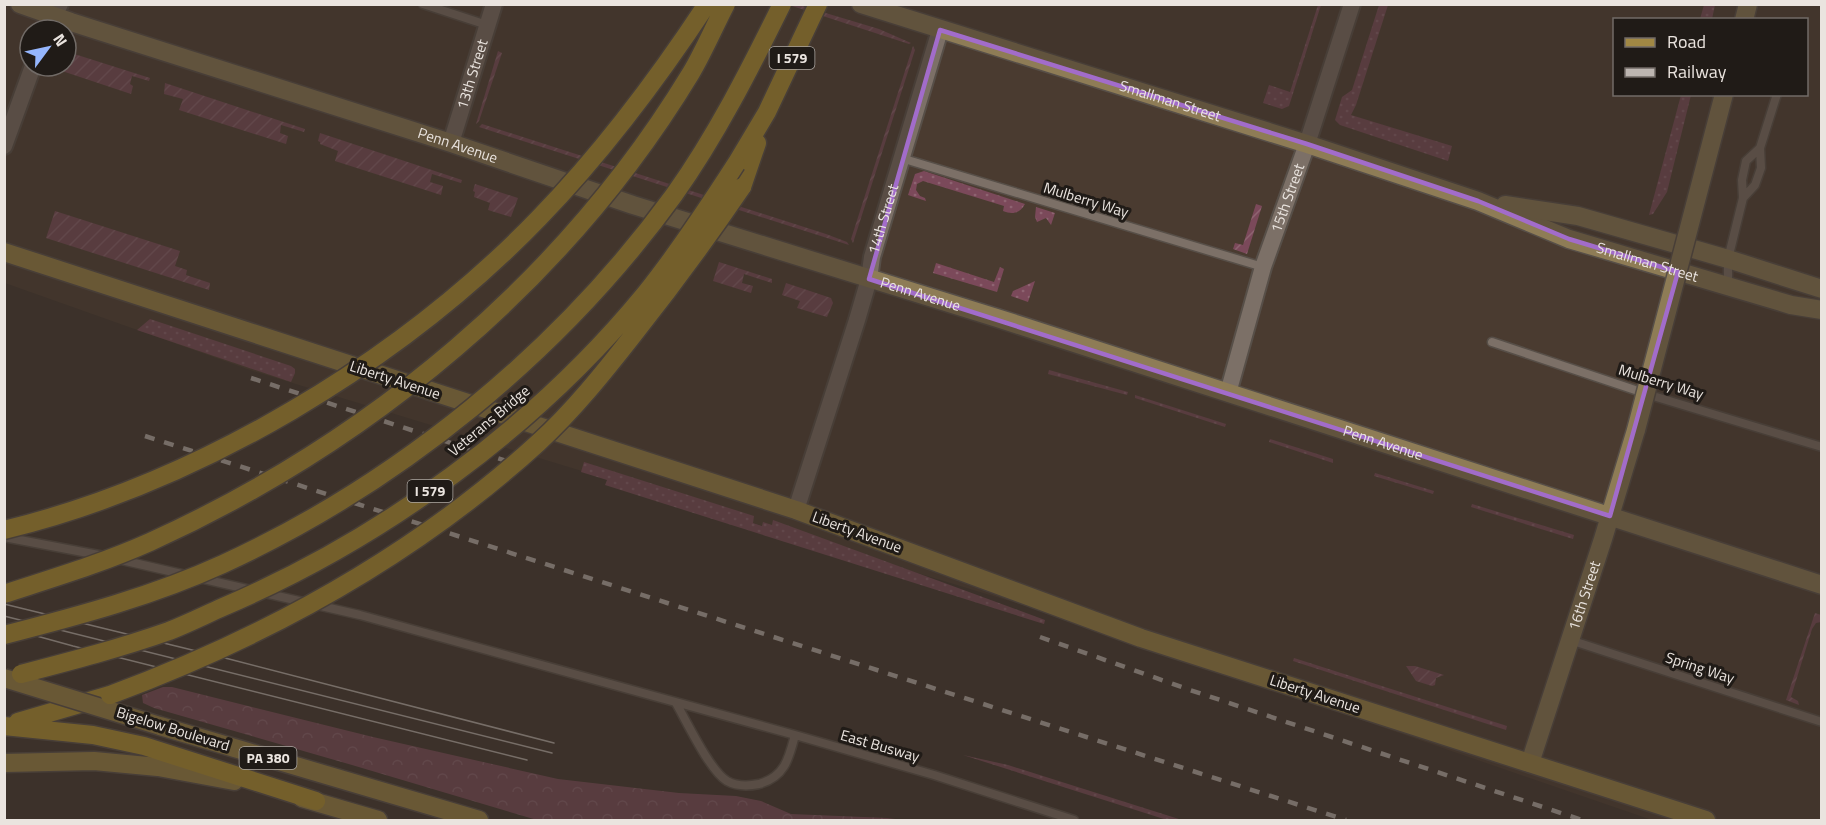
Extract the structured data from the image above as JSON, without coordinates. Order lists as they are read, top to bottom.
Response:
{
  "streets": {
    "highway": ["I 579", "Veterans Bridge"],
    "main road": ["Liberty Avenue", "Bigelow Boulevard", "PA 380"],
    "street": [
      "13th Street",
      "Smallman Street",
      "Penn Avenue",
      "15th Street",
      "14th Street",
      "16th Street"
    ],
    "lane": ["Mulberry Way", "Spring Way", "East Busway"]
  },
  "crossings": [
    ["13th Street", "Penn Avenue"],
    ["Smallman Street", "15th Street"],
    ["Smallman Street", "14th Street"],
    ["Penn Avenue", "15th Street"],
    ["Penn Avenue", "14th Street"],
    ["Penn Avenue", "16th Street"],
    ["15th Street", "Mulberry Way"],
    ["Mulberry Way", "14th Street"],
    ["14th Street", "Liberty Avenue"],
    ["Liberty Avenue", "16th Street"],
    ["Veterans Bridge", "Bigelow Boulevard"],
    ["16th Street", "Spring Way"]
  ],
  "legend": ["Road", "Railway"],
  "north": "top right"
}
